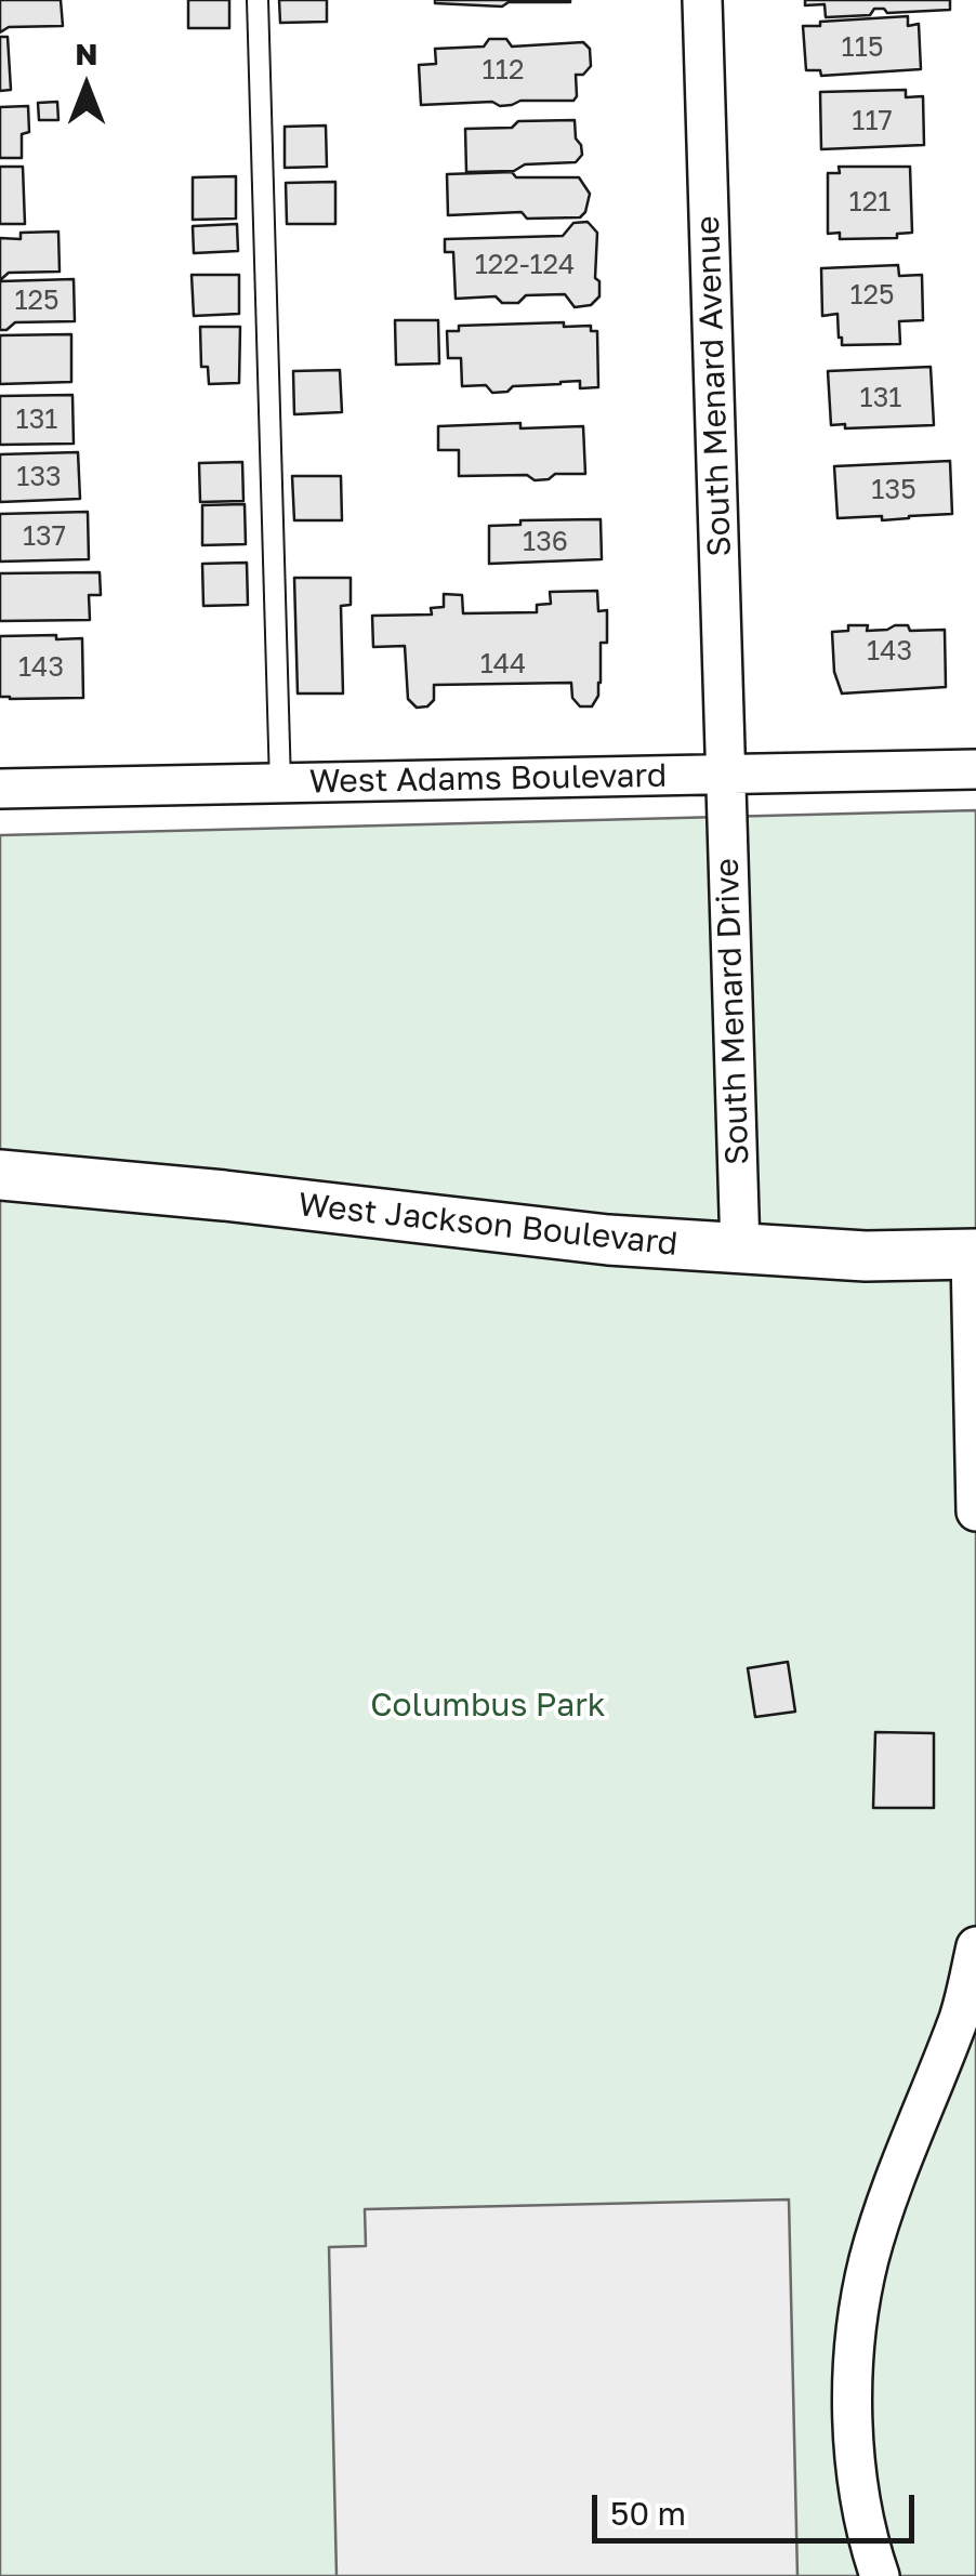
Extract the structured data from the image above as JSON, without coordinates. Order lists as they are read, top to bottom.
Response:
{
  "streets": {
    "street": [
      "South Menard Avenue",
      "West Adams Boulevard",
      "South Menard Drive",
      "West Jackson Boulevard"
    ]
  },
  "crossings": [
    ["South Menard Avenue", "West Adams Boulevard"],
    ["South Menard Avenue", "South Menard Drive"],
    ["West Adams Boulevard", "South Menard Drive"],
    ["South Menard Drive", "West Jackson Boulevard"]
  ],
  "parks": ["Columbus Park"],
  "house_numbers": [
    "115",
    "112",
    "117",
    "121",
    "122-124",
    "125",
    "125",
    "131",
    "131",
    "133",
    "135",
    "137",
    "136",
    "143",
    "144",
    "143"
  ],
  "scale_bar": "50 m",
  "north": "top"
}
